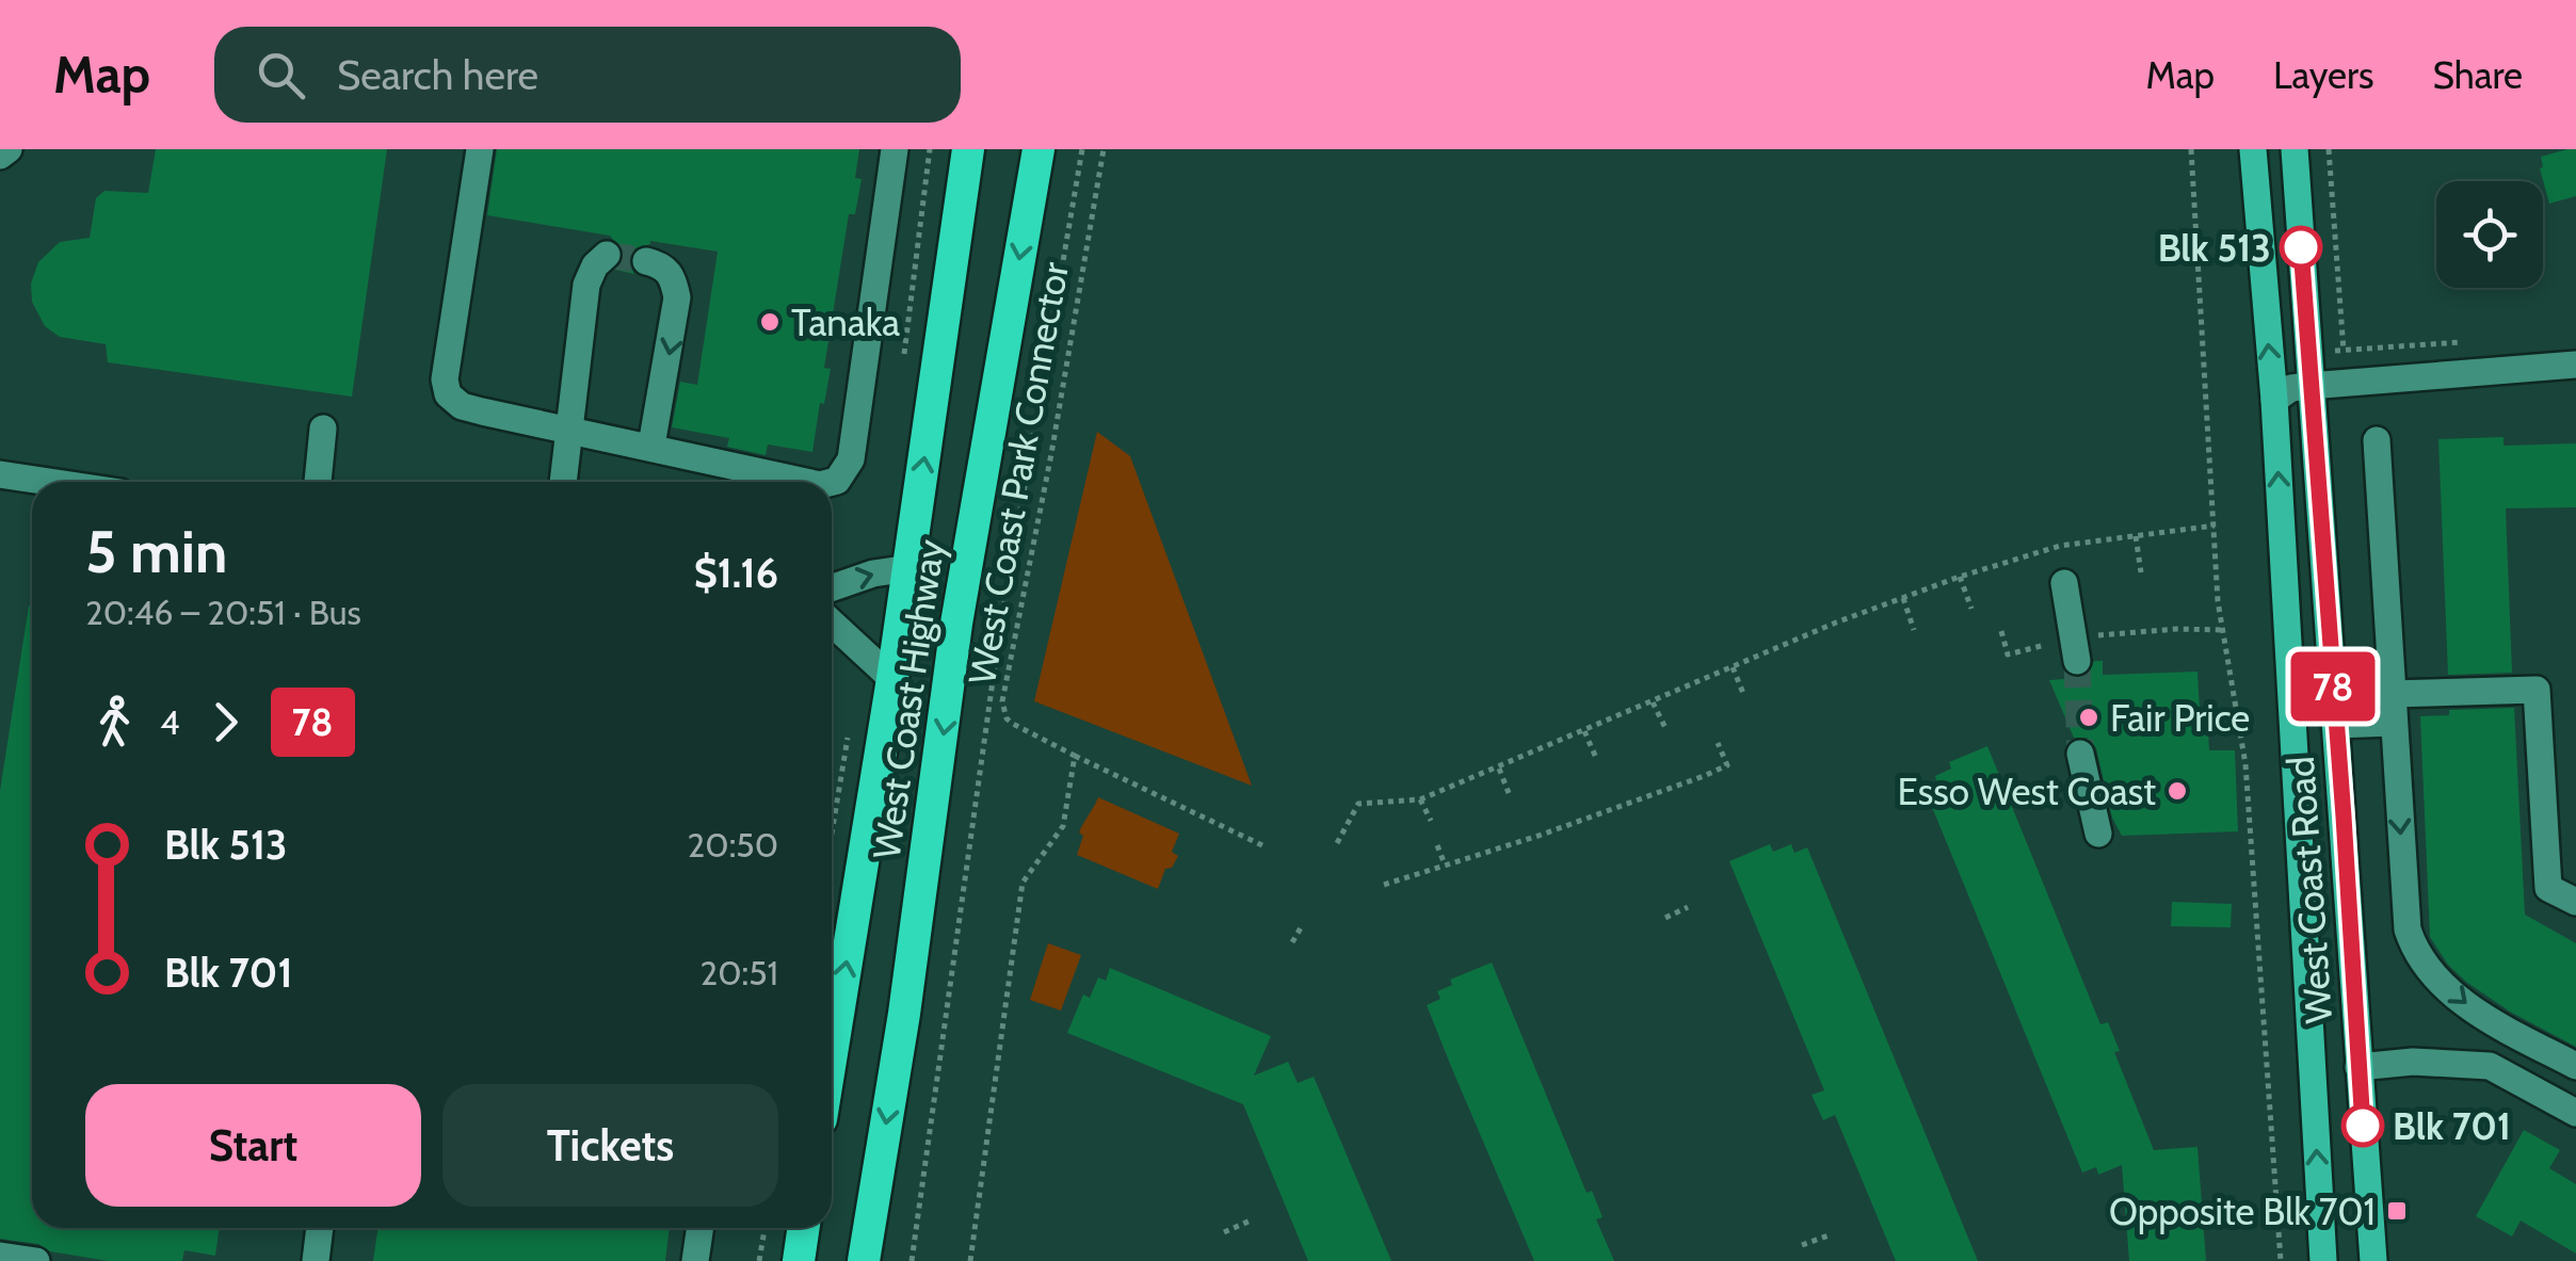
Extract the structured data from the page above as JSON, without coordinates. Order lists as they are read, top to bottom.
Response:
{
  "streets": {
    "highway": ["West Coast Highway"],
    "main road": ["West Coast Road"],
    "path": ["West Coast Park Connector"]
  },
  "places": {
    "other": [
      "Blk 513",
      "Tanaka",
      "Fair Price",
      "Esso West Coast",
      "Blk 701"
    ],
    "transit": ["Opposite Blk 701"]
  },
  "lines": ["bus line 78"],
  "page": {
    "header": "Map",
    "search": "Search here",
    "nav": ["Map", "Layers", "Share"],
    "on_map": "78",
    "heading": ["5 min", "20:46 – 20:51 · Bus", "$1.16"],
    "legs": ["4", "78"],
    "list": [
      {
        "name": "Blk 513",
        "value": "20:50"
      },
      {
        "name": "Blk 701",
        "value": "20:51"
      }
    ],
    "buttons": ["Start", "Tickets"]
  }
}
